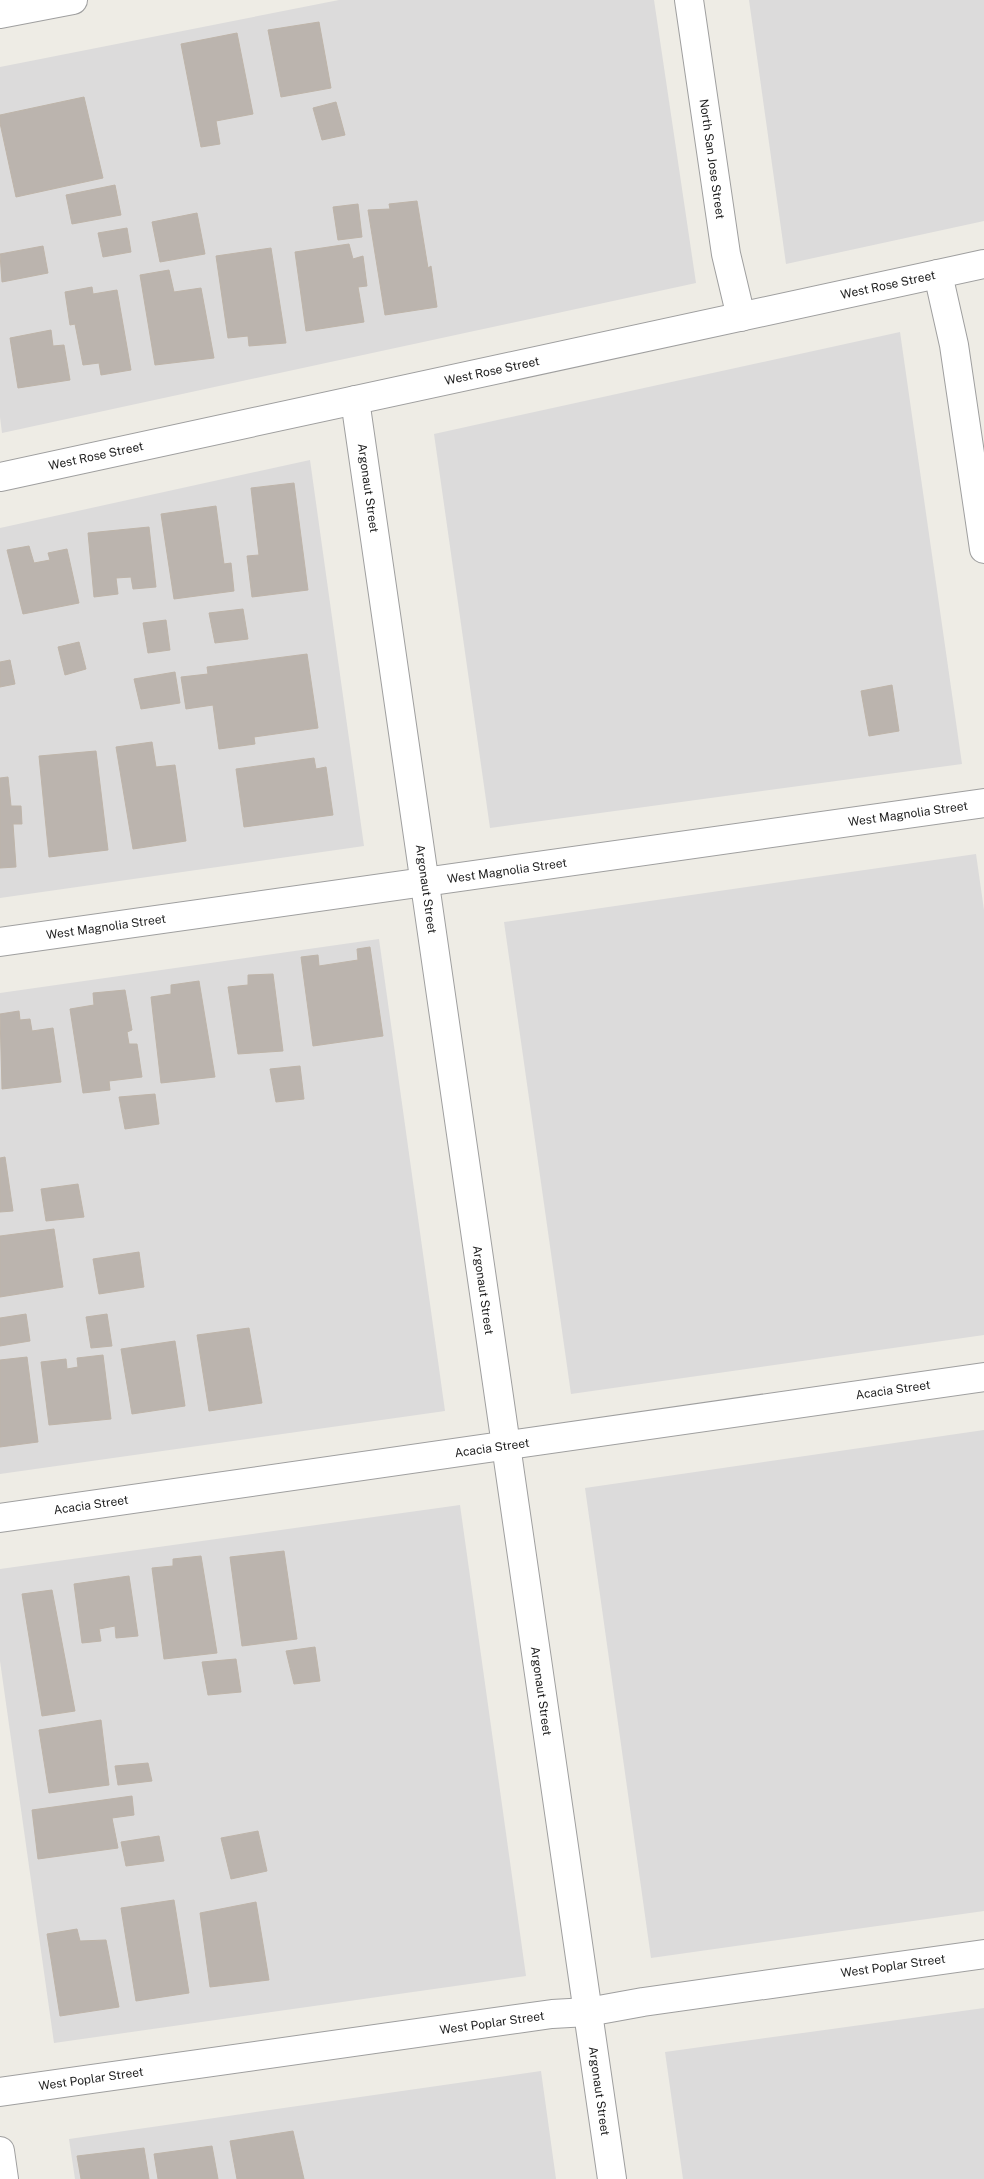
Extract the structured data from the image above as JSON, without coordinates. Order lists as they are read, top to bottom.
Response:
{
  "streets": {
    "street": [
      "North San Jose Street",
      "West Rose Street",
      "Argonaut Street",
      "West Magnolia Street",
      "Acacia Street",
      "West Poplar Street"
    ]
  },
  "crossings": [
    ["North San Jose Street", "West Rose Street"],
    ["West Rose Street", "Argonaut Street"],
    ["Argonaut Street", "West Magnolia Street"],
    ["Argonaut Street", "Acacia Street"],
    ["Argonaut Street", "West Poplar Street"]
  ]
}
